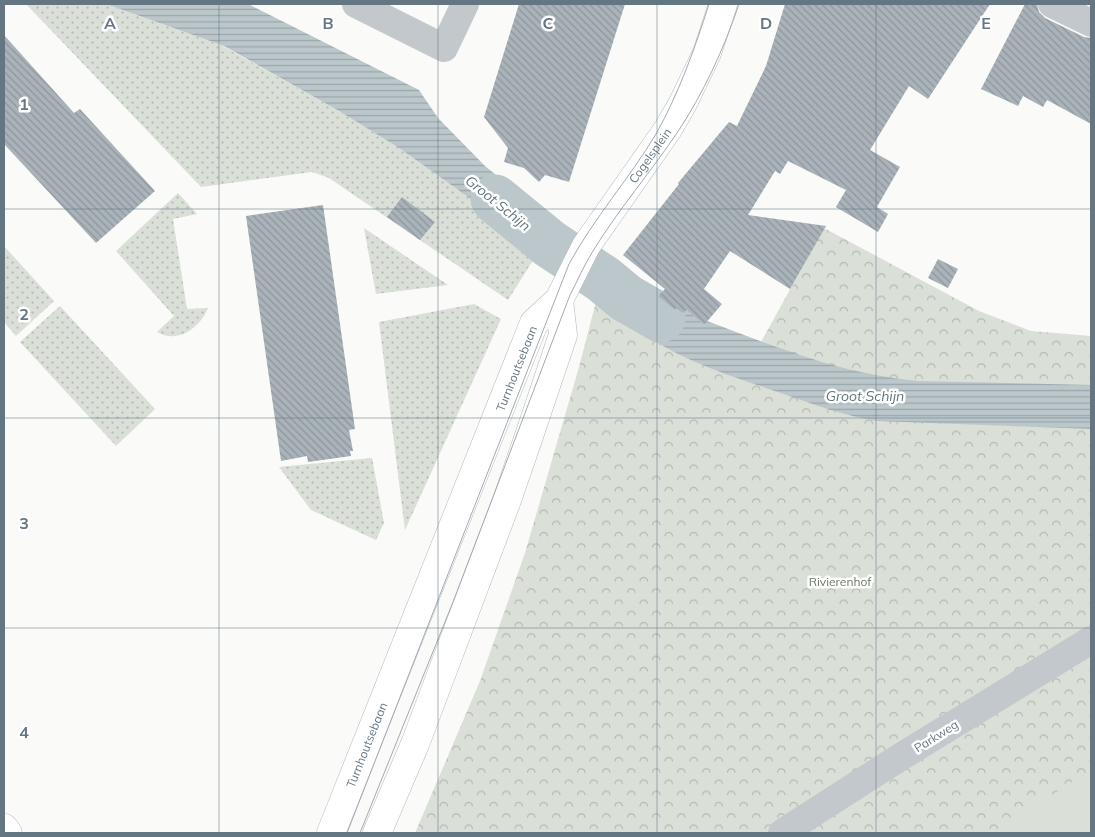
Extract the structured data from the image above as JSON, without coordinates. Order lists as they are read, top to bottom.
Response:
{
  "streets": {
    "main road": ["Cogelsplein", "Turnhoutsebaan"],
    "street": ["Parkweg"]
  },
  "crossings": [
    ["Cogelsplein", "Turnhoutsebaan"]
  ],
  "water": ["Groot Schijn"],
  "parks": ["Rivierenhof"],
  "grid": {
    "columns": [
      "A",
      "B",
      "C",
      "D",
      "E"
    ],
    "rows": [
      "1",
      "2",
      "3",
      "4"
    ]
  }
}
